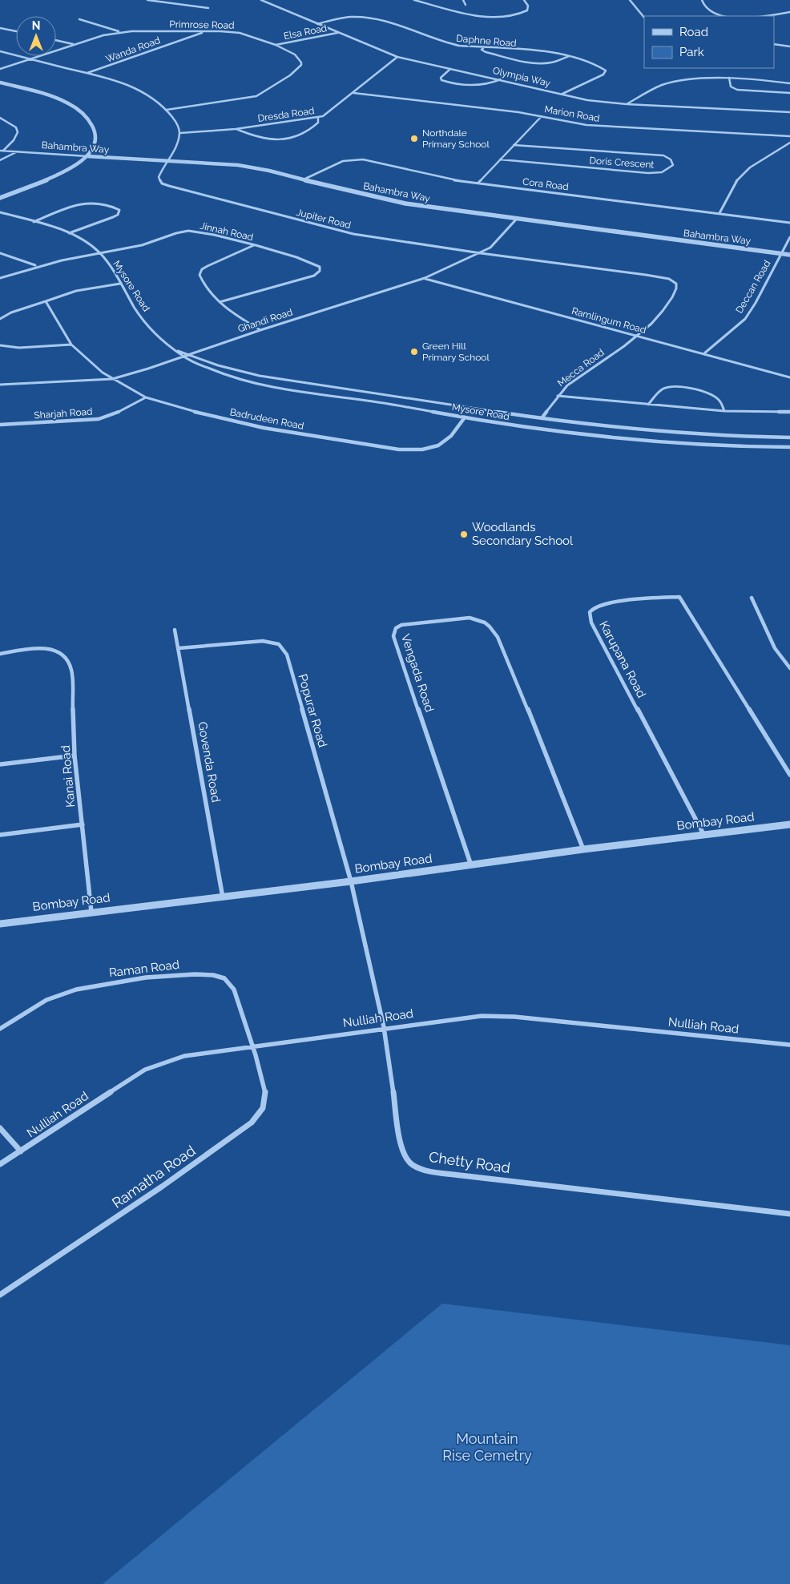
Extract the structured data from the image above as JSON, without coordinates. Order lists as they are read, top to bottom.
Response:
{
  "streets": {
    "street": [
      "Primrose Road",
      "Elsa Road",
      "Daphne Road",
      "Wanda Road",
      "Olympia Way",
      "Marion Road",
      "Dresda Road",
      "Bahambra Way",
      "Doris Crescent",
      "Cora Road",
      "Jupiter Road",
      "Jinnah Road",
      "Mysore Road",
      "Deccan Road",
      "Ghandi Road",
      "Ramlingum Road",
      "Mecca Road",
      "Sharjah Road",
      "Badrudeen Road",
      "Karupana Road",
      "Vengada Road",
      "Popurar Road",
      "Govenda Road",
      "Kanai Road",
      "Bombay Road",
      "Raman Road",
      "Nulliah Road",
      "Chetty Road",
      "Ramatha Road"
    ]
  },
  "crossings": [
    ["Primrose Road", "Elsa Road"],
    ["Primrose Road", "Wanda Road"],
    ["Elsa Road", "Olympia Way"],
    ["Daphne Road", "Olympia Way"],
    ["Olympia Way", "Dresda Road"],
    ["Marion Road", "Dresda Road"],
    ["Dresda Road", "Jupiter Road"],
    ["Bahambra Way", "Cora Road"],
    ["Bahambra Way", "Jupiter Road"],
    ["Bahambra Way", "Deccan Road"],
    ["Bahambra Way", "Ghandi Road"],
    ["Jupiter Road", "Ghandi Road"],
    ["Jupiter Road", "Ramlingum Road"],
    ["Jupiter Road", "Mecca Road"],
    ["Jinnah Road", "Mysore Road"],
    ["Mysore Road", "Ghandi Road"],
    ["Mysore Road", "Mecca Road"],
    ["Mysore Road", "Badrudeen Road"],
    ["Deccan Road", "Ramlingum Road"],
    ["Ghandi Road", "Ramlingum Road"],
    ["Ghandi Road", "Badrudeen Road"],
    ["Ramlingum Road", "Mecca Road"],
    ["Sharjah Road", "Badrudeen Road"],
    ["Karupana Road", "Bombay Road"],
    ["Vengada Road", "Bombay Road"],
    ["Popurar Road", "Govenda Road"],
    ["Popurar Road", "Bombay Road"],
    ["Popurar Road", "Chetty Road"],
    ["Govenda Road", "Bombay Road"],
    ["Kanai Road", "Bombay Road"],
    ["Bombay Road", "Chetty Road"],
    ["Raman Road", "Nulliah Road"],
    ["Raman Road", "Ramatha Road"],
    ["Nulliah Road", "Chetty Road"],
    ["Nulliah Road", "Ramatha Road"]
  ],
  "parks": ["Mountain Rise Cemetry"],
  "places": ["Northdale Primary School", "Green Hill Primary School", "Woodlands Secondary School"],
  "legend": ["Road", "Park"],
  "north": "top"
}
